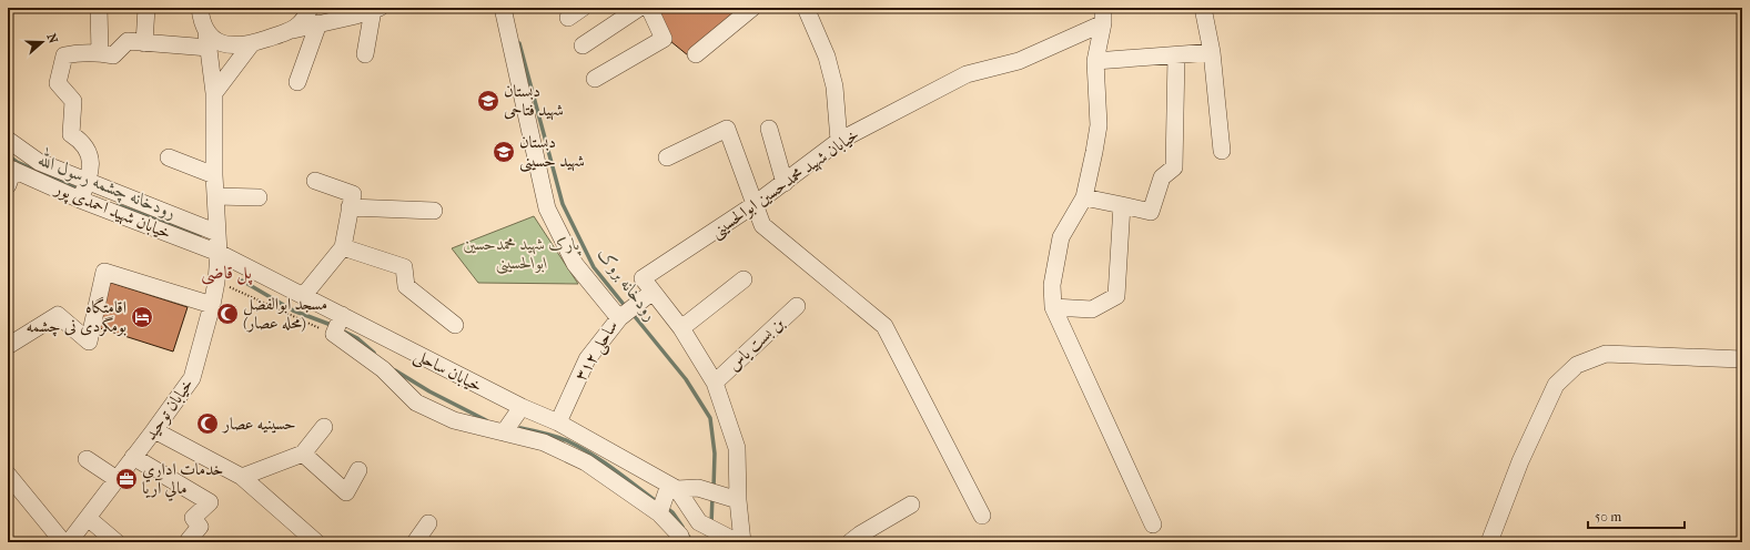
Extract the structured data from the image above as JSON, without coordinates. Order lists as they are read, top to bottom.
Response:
{
  "streets": {
    "street": [
      "خیابان شهید محمدحسین ابوالحسینی",
      "خیابان شهید احمدی پور",
      "بن بست یاس",
      "ساحلی ۳۱۲",
      "خیابان ساحلی",
      "خیابان توحید"
    ]
  },
  "crossings": [
    ["خیابان شهید محمدحسین ابوالحسینی", "ساحلی ۳۱۲"],
    ["خیابان شهید احمدی پور", "خیابان ساحلی"],
    ["خیابان شهید احمدی پور", "خیابان توحید"],
    ["ساحلی ۳۱۲", "خیابان ساحلی"],
    ["خیابان ساحلی", "خیابان توحید"]
  ],
  "districts": ["پل قاضی"],
  "water": ["رودخانه چشمه رسول الله", "رودخانه بروک"],
  "parks": ["پارک شهید محمدحسین ابوالحسینی"],
  "places": {
    "school or university": ["دبستان شهید فتاحی", "دبستان شهید حسینی"],
    "mosque": ["مسجد ابوالفضل (محله عصار)", "حسینیه عصار"],
    "hotel": ["اقامتگاه بومگردی نی چشمه"],
    "office": ["خدمات اداري مالي آريا"]
  },
  "scale_bar": "50 m",
  "north": "right"
}
